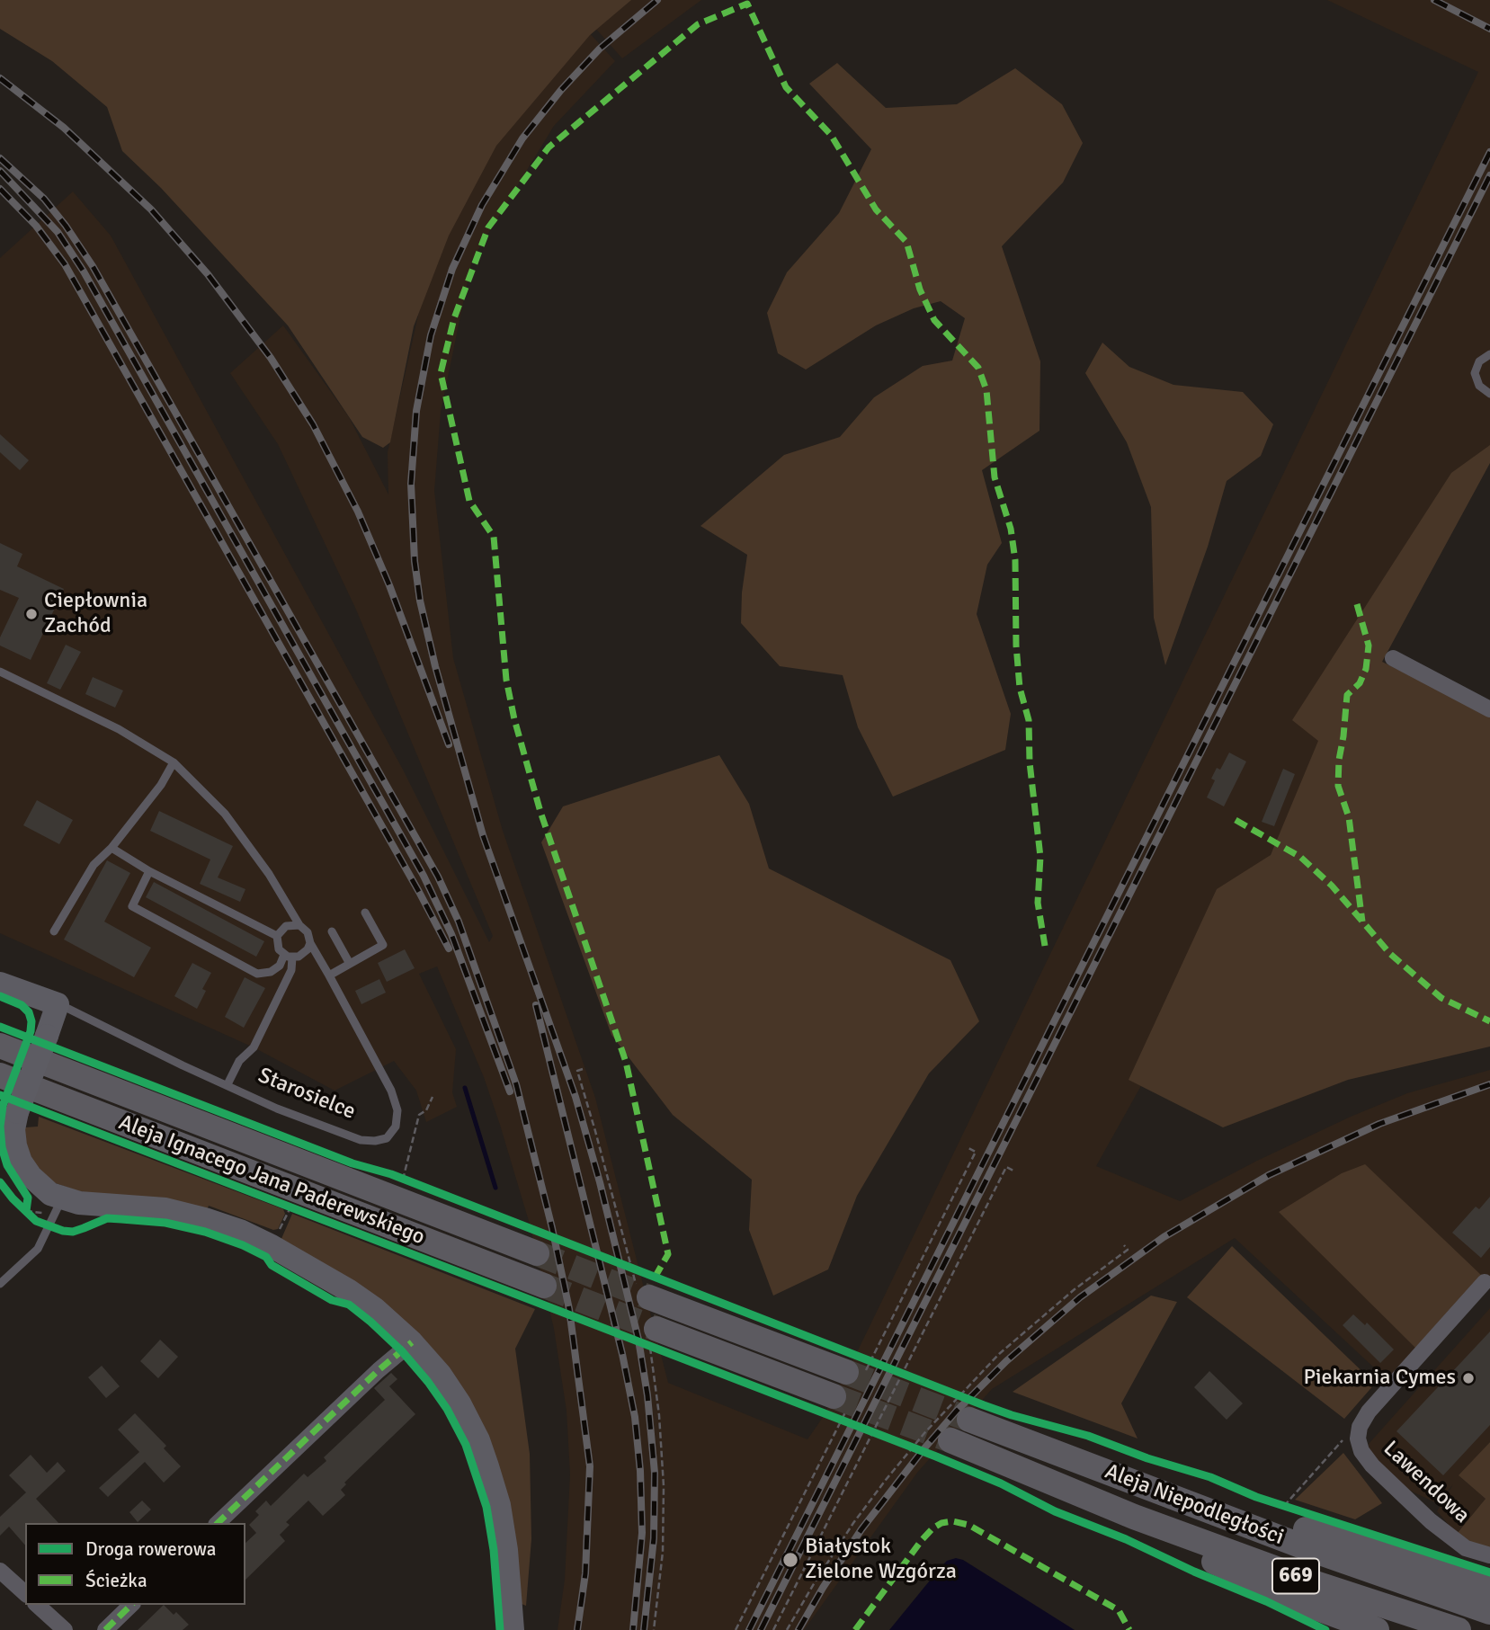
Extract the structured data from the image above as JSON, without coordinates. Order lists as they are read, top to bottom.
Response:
{
  "streets": {
    "main road": ["Aleja Ignacego Jana Paderewskiego", "Aleja Niepodległości", "669"],
    "street": ["Lawendowa"],
    "lane": ["Starosielce"]
  },
  "places": ["Ciepłownia Zachód", "Piekarnia Cymes", "Białystok Zielone Wzgórza"],
  "legend": ["Droga rowerowa", "Ścieżka"]
}
